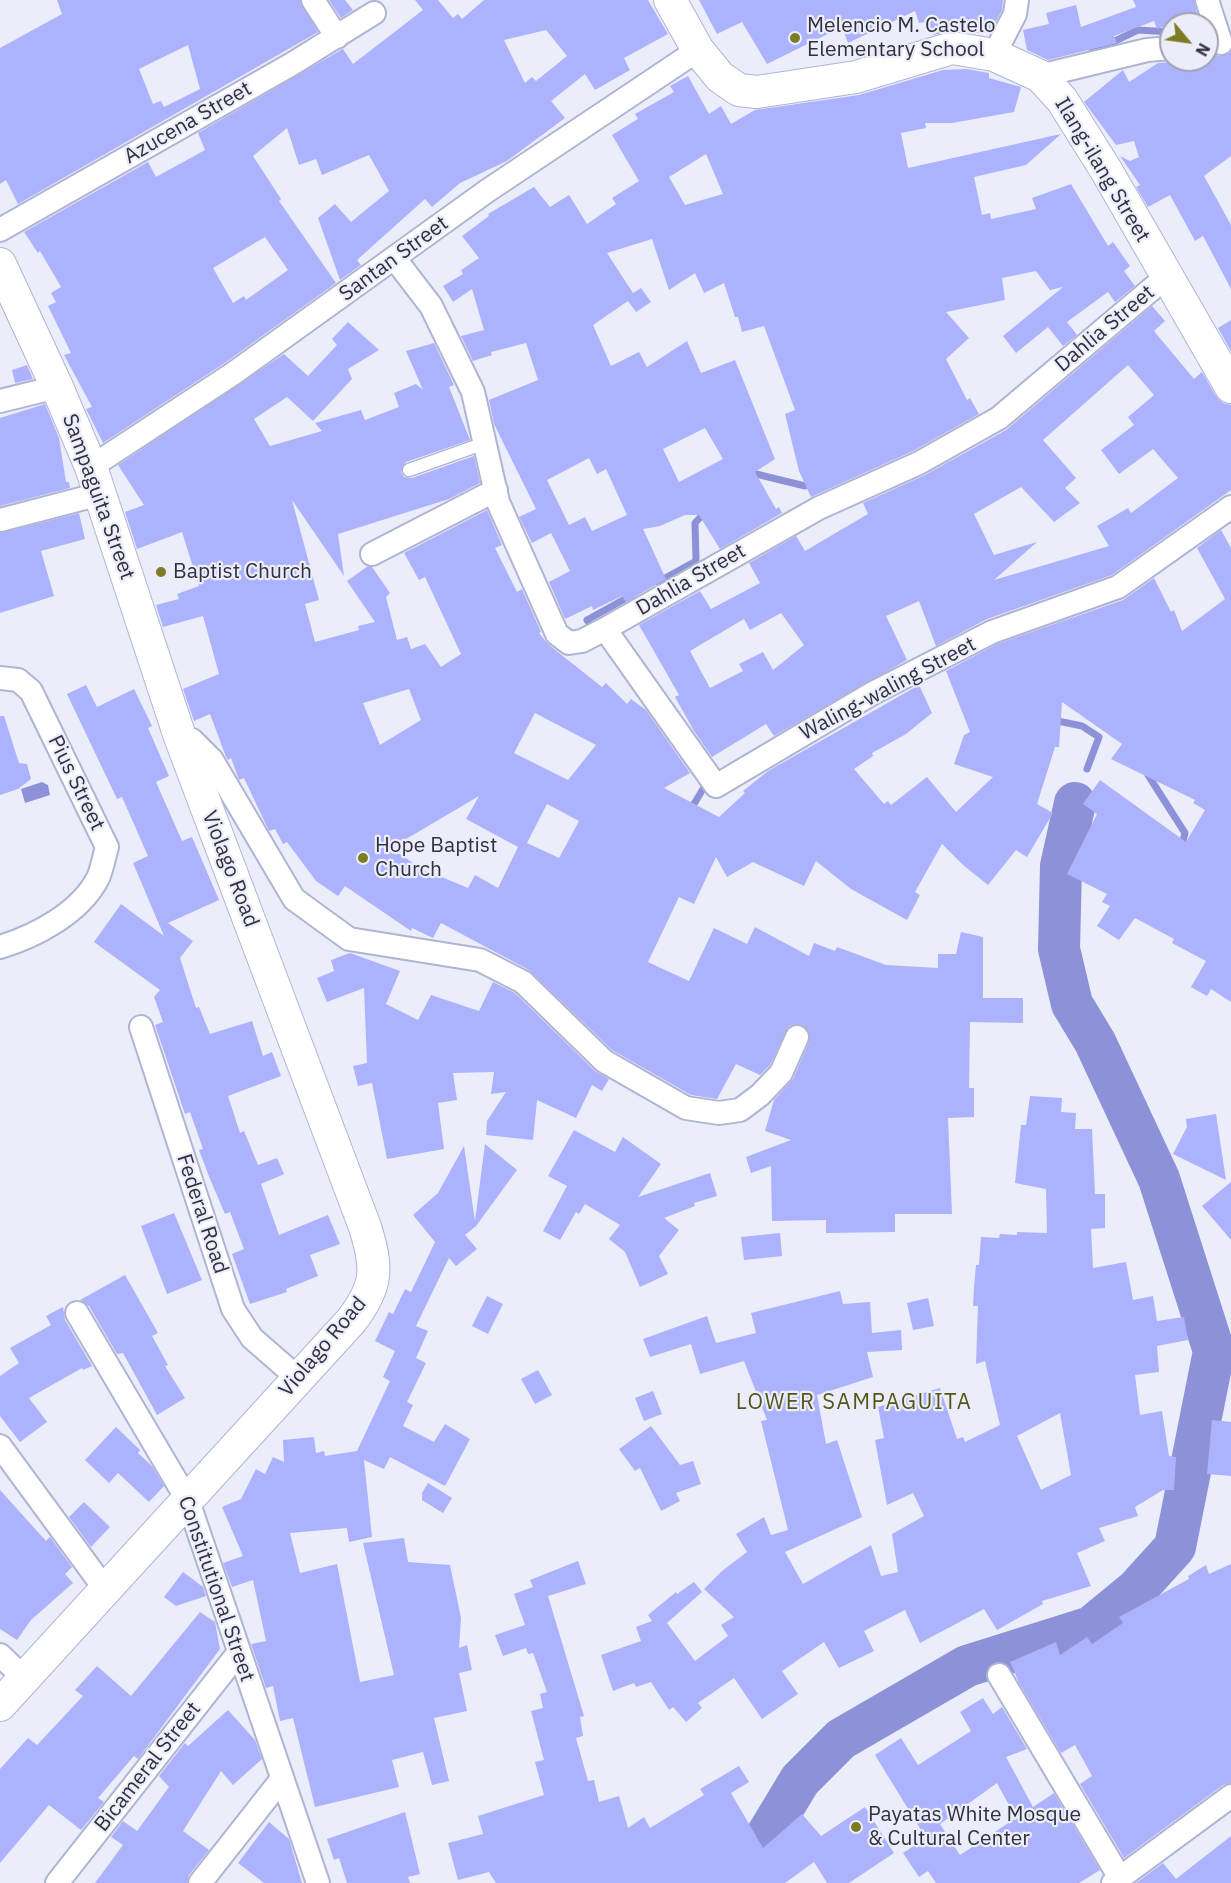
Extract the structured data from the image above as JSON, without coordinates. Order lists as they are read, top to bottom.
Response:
{
  "streets": {
    "street": [
      "Azucena Street",
      "Ilang-ilang Street",
      "Santan Street",
      "Dahlia Street",
      "Sampaguita Street",
      "Waling-waling Street",
      "Pius Street",
      "Violago Road",
      "Federal Road",
      "Constitutional Street",
      "Bicameral Street"
    ]
  },
  "crossings": [
    ["Ilang-ilang Street", "Santan Street"],
    ["Ilang-ilang Street", "Dahlia Street"],
    ["Santan Street", "Dahlia Street"],
    ["Santan Street", "Sampaguita Street"],
    ["Dahlia Street", "Waling-waling Street"],
    ["Sampaguita Street", "Violago Road"],
    ["Violago Road", "Federal Road"],
    ["Violago Road", "Constitutional Street"],
    ["Constitutional Street", "Bicameral Street"]
  ],
  "districts": ["LOWER SAMPAGUITA"],
  "places": [
    "Melencio M. Castelo Elementary School",
    "Baptist Church",
    "Hope Baptist Church",
    "Payatas White Mosque & Cultural Center"
  ],
  "north": "bottom right"
}
